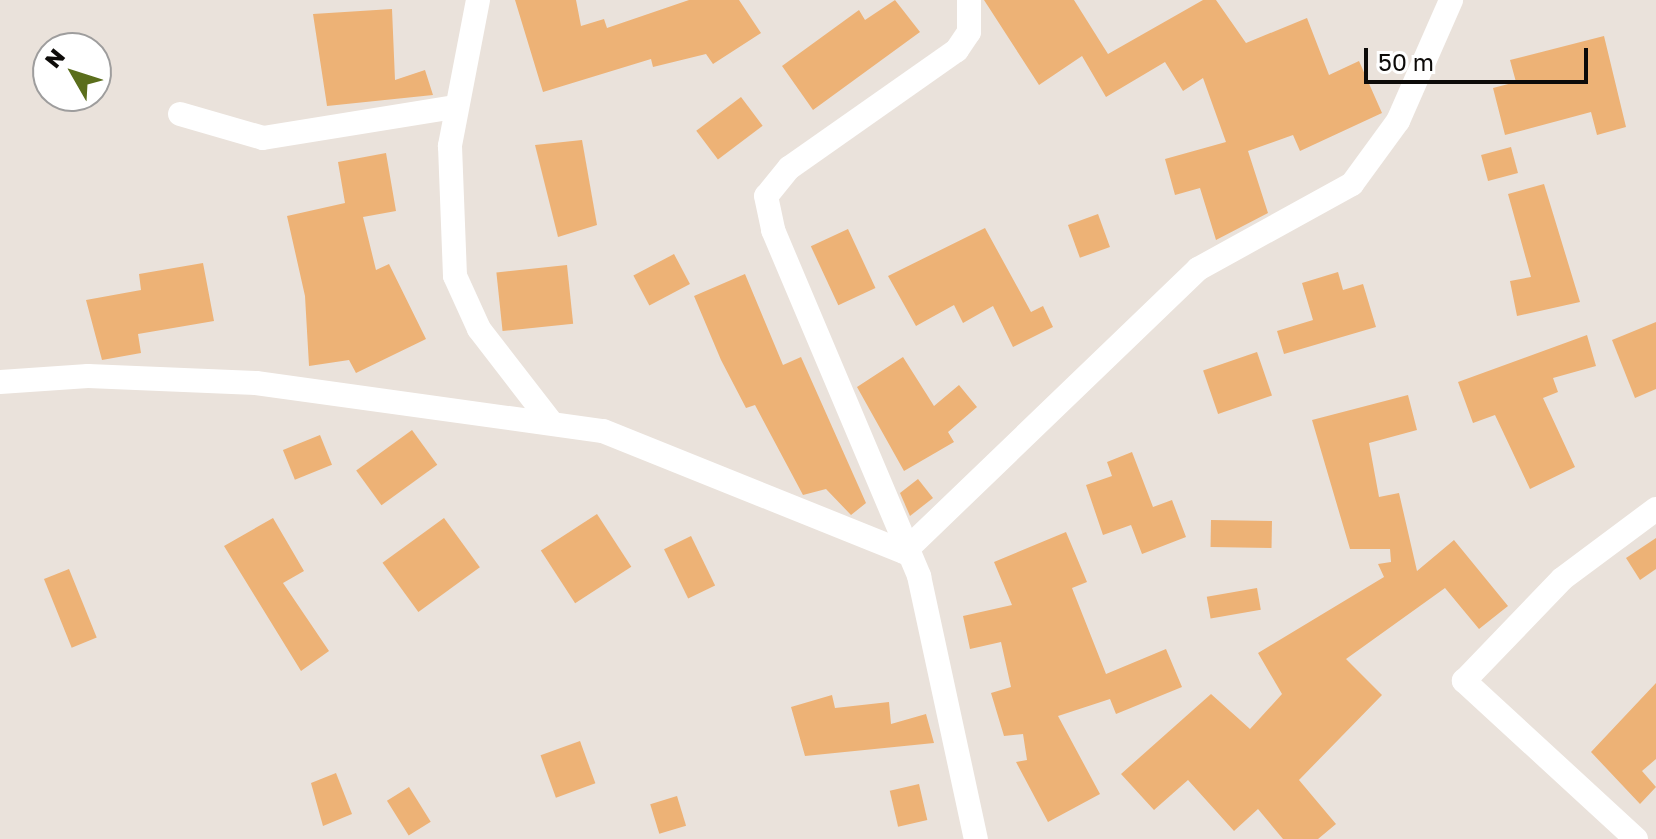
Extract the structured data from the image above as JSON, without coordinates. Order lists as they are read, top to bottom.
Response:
{
  "scale_bar": "50 m",
  "north": "top left"
}
